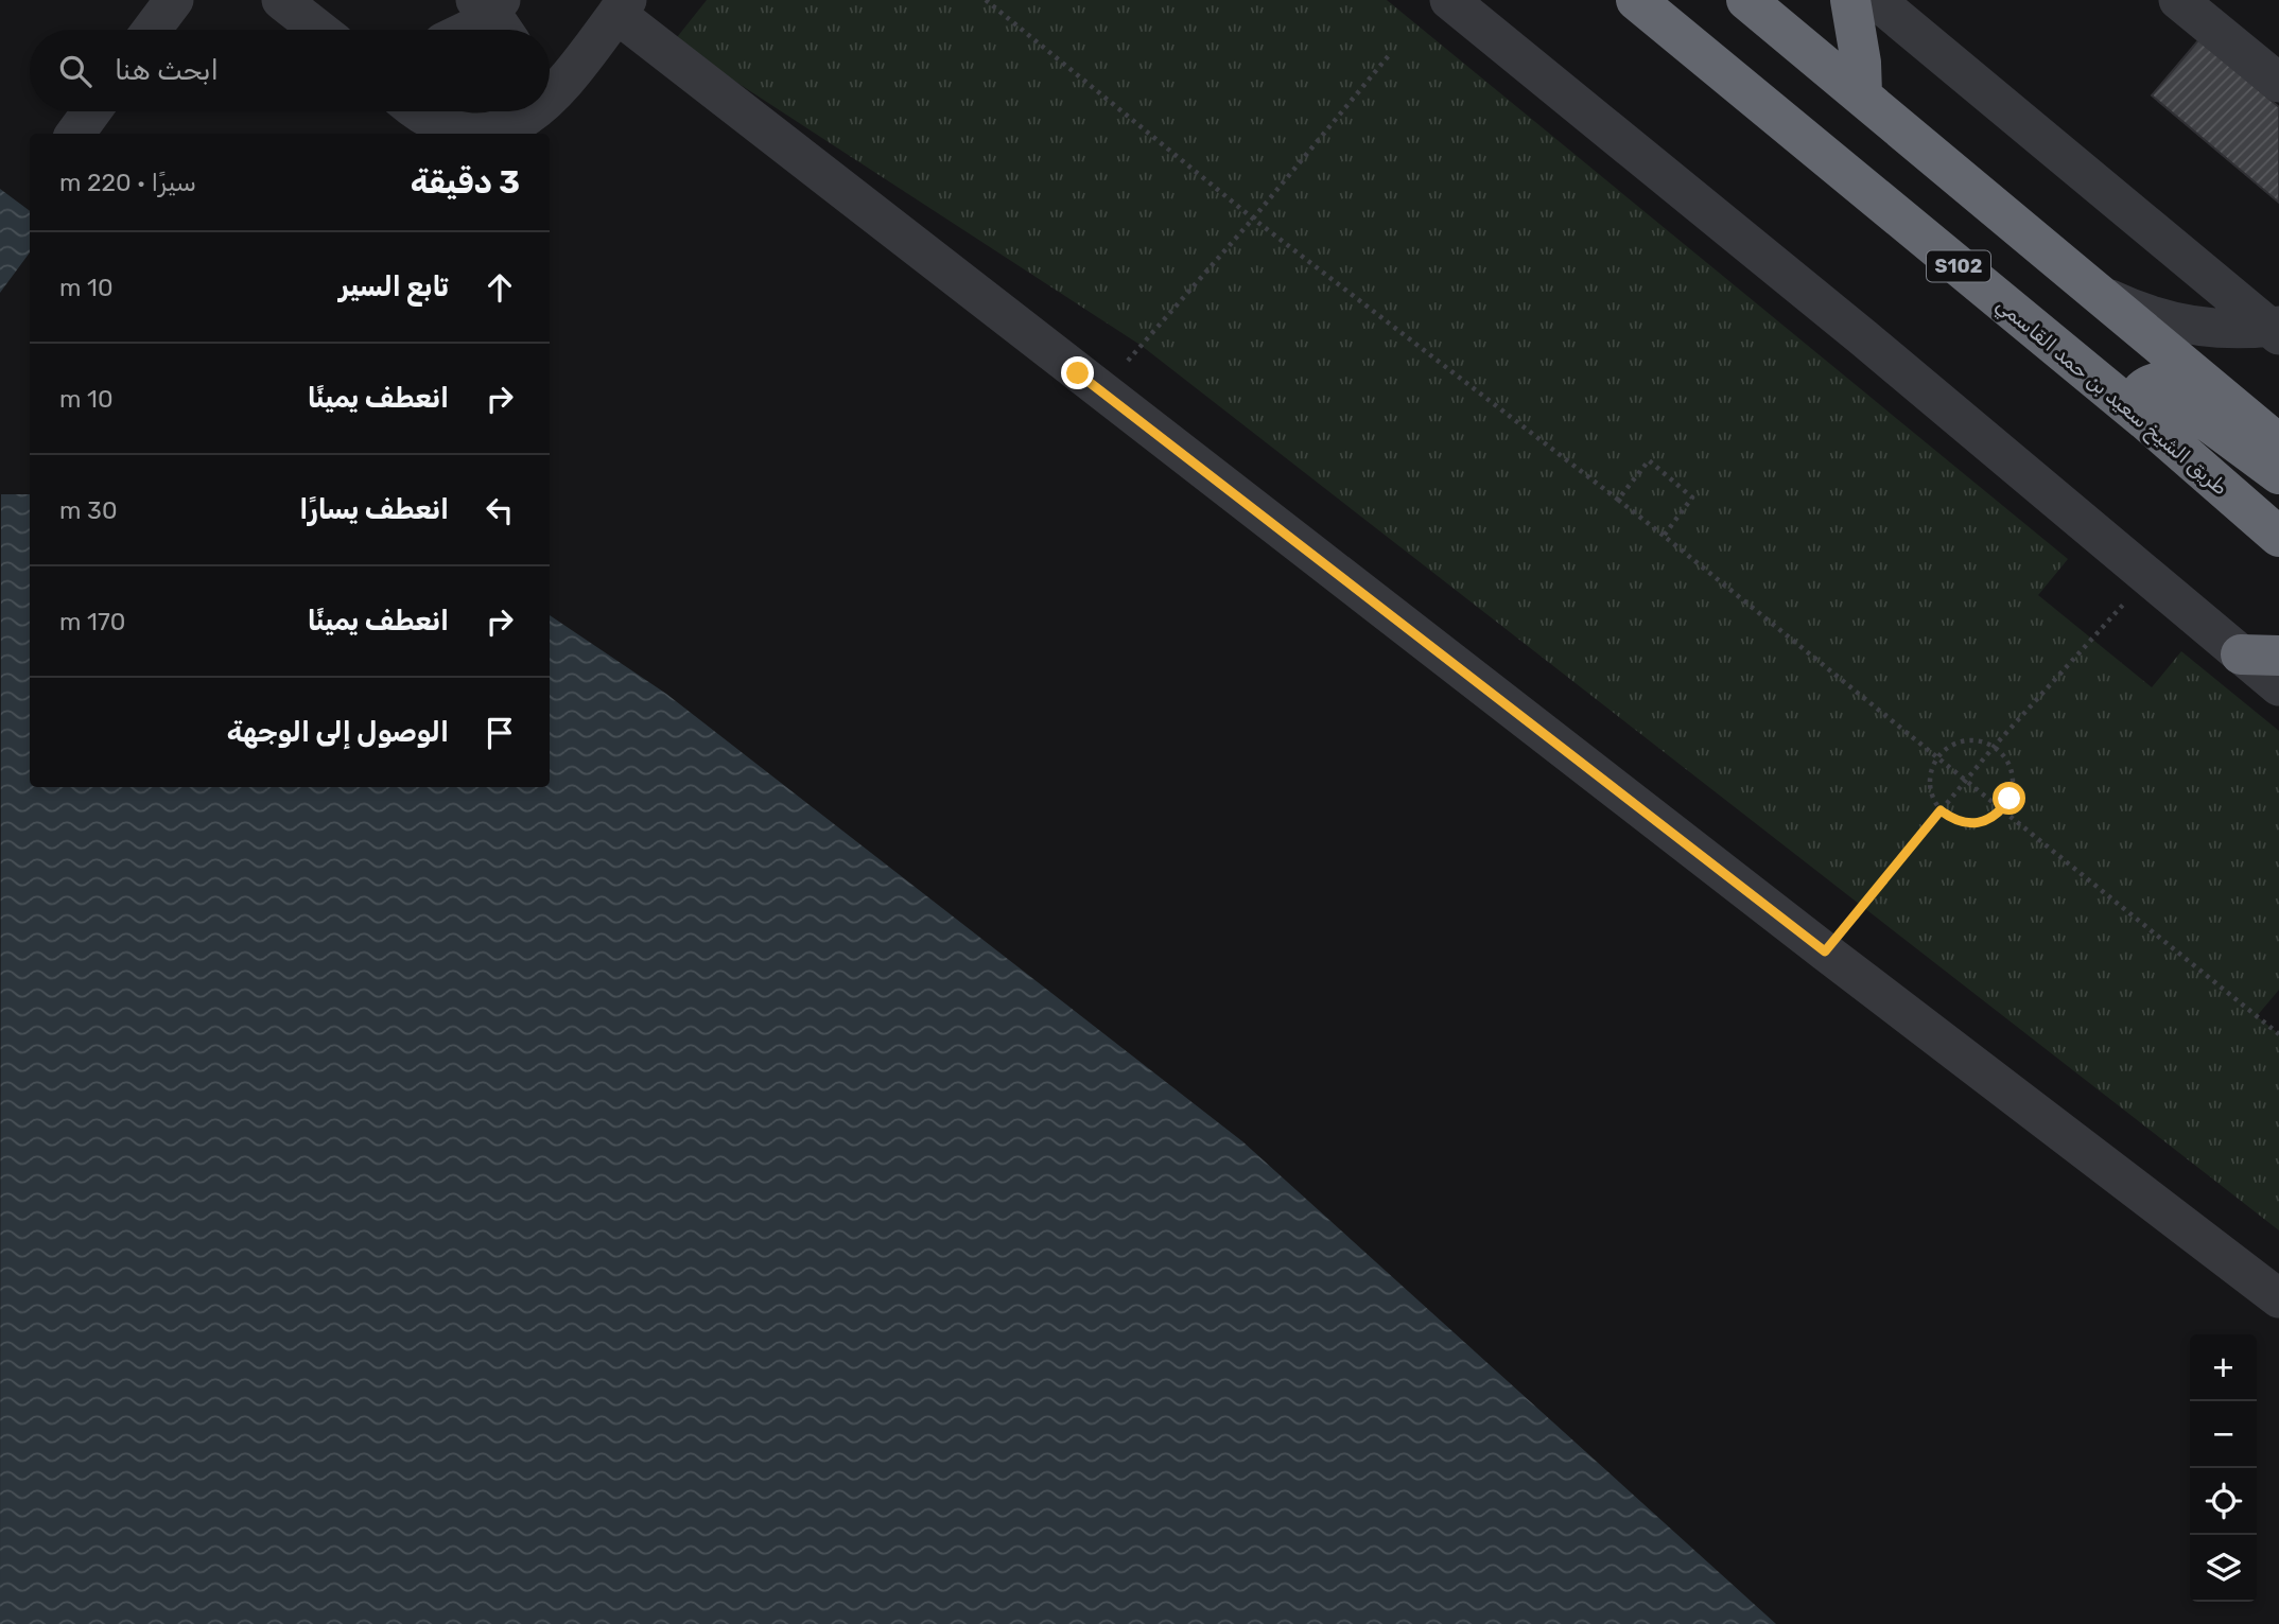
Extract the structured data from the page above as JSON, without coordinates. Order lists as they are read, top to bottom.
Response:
{
  "streets": {
    "highway": ["S102", "طريق الشيخ سعيد بن حمد القاسمي"]
  },
  "page": {
    "search": "ابحث هنا",
    "heading": ["3 دقيقة", "سيرًا · 220 m"],
    "list": [
      ["تابع السير", "10 m"],
      ["انعطف يمينًا", "10 m"],
      ["انعطف يسارًا", "30 m"],
      ["انعطف يمينًا", "170 m"],
      "الوصول إلى الوجهة"
    ],
    "map_buttons": ["+", "−"]
  }
}
